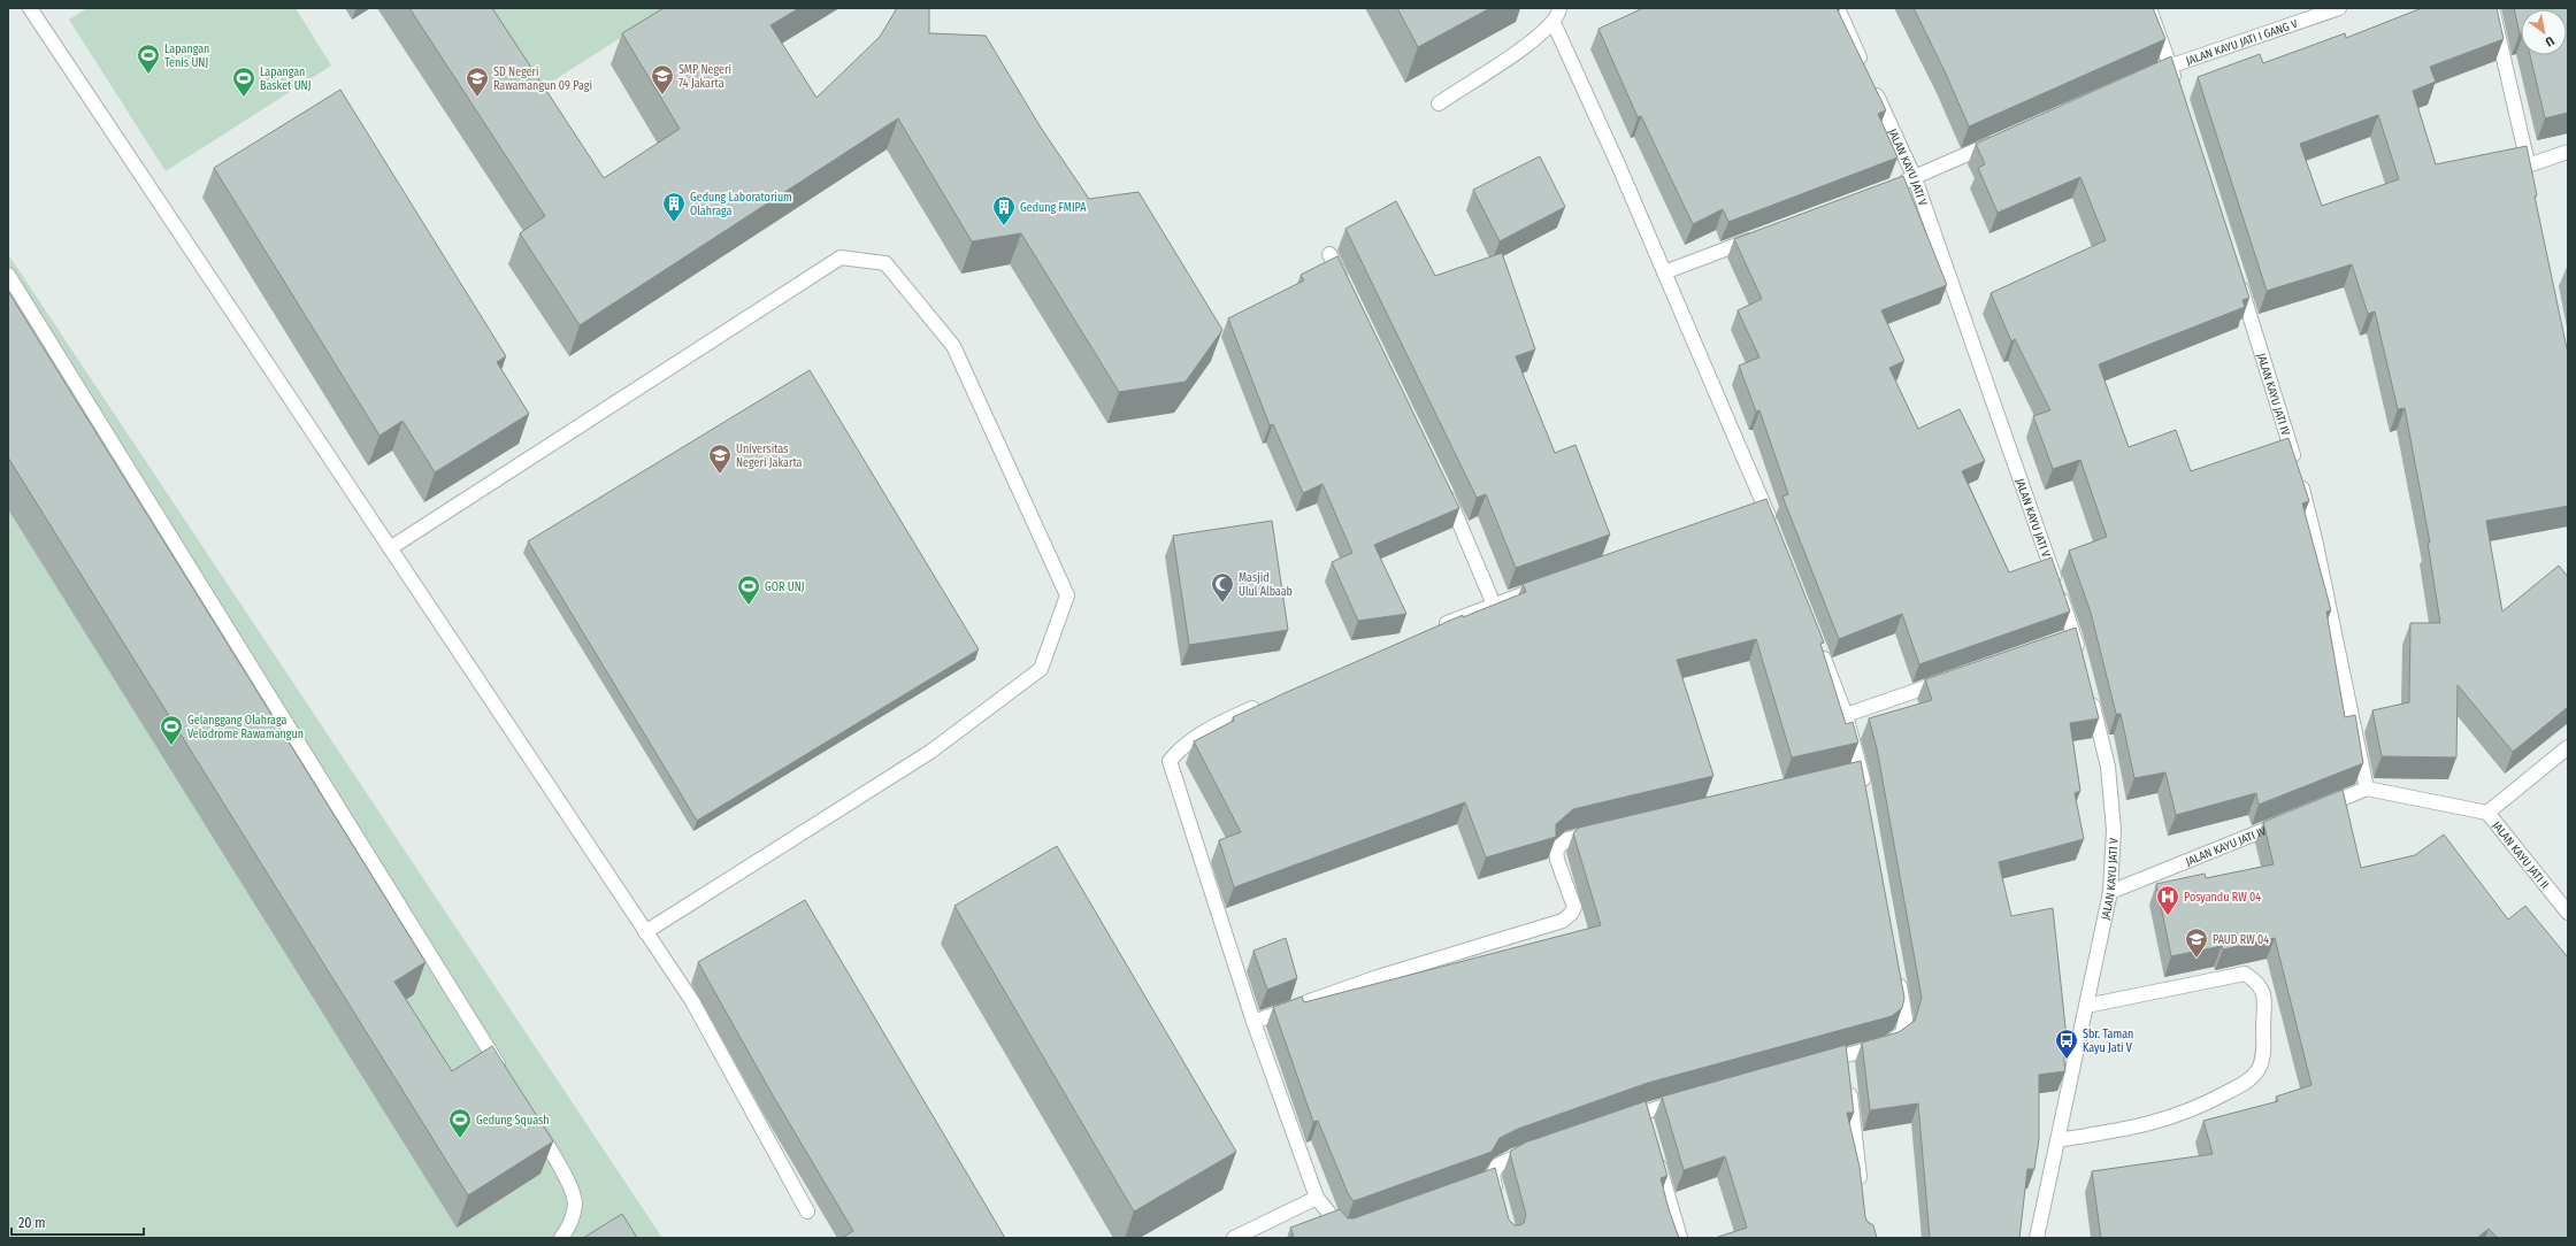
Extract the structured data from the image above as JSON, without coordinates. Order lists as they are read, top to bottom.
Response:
{
  "streets": {
    "street": [
      "JALAN KAYU JATI I GANG V",
      "JALAN KAYU JATI V",
      "JALAN KAYU JATI IV",
      "JALAN KAYU JATI II"
    ]
  },
  "crossings": [
    ["JALAN KAYU JATI V", "JALAN KAYU JATI IV"]
  ],
  "places": {
    "sports": [
      "Lapangan Tenis UNJ",
      "Lapangan Basket UNJ",
      "GOR UNJ",
      "Gelanggang Olahraga Velodrome Rawamangun",
      "Gedung Squash"
    ],
    "school or university": [
      "SMP Negeri 74 Jakarta",
      "SD Negeri Rawamangun 09 Pagi",
      "Universitas Negeri Jakarta",
      "PAUD RW 04"
    ],
    "building": ["Gedung Laboratorium Olahraga", "Gedung FMIPA"],
    "mosque": ["Masjid Ulul Albaab"],
    "hospital": ["Posyandu RW 04"],
    "bus stop": ["Sbr. Taman Kayu Jati V"]
  },
  "scale_bar": "20 m",
  "north": "bottom right"
}
